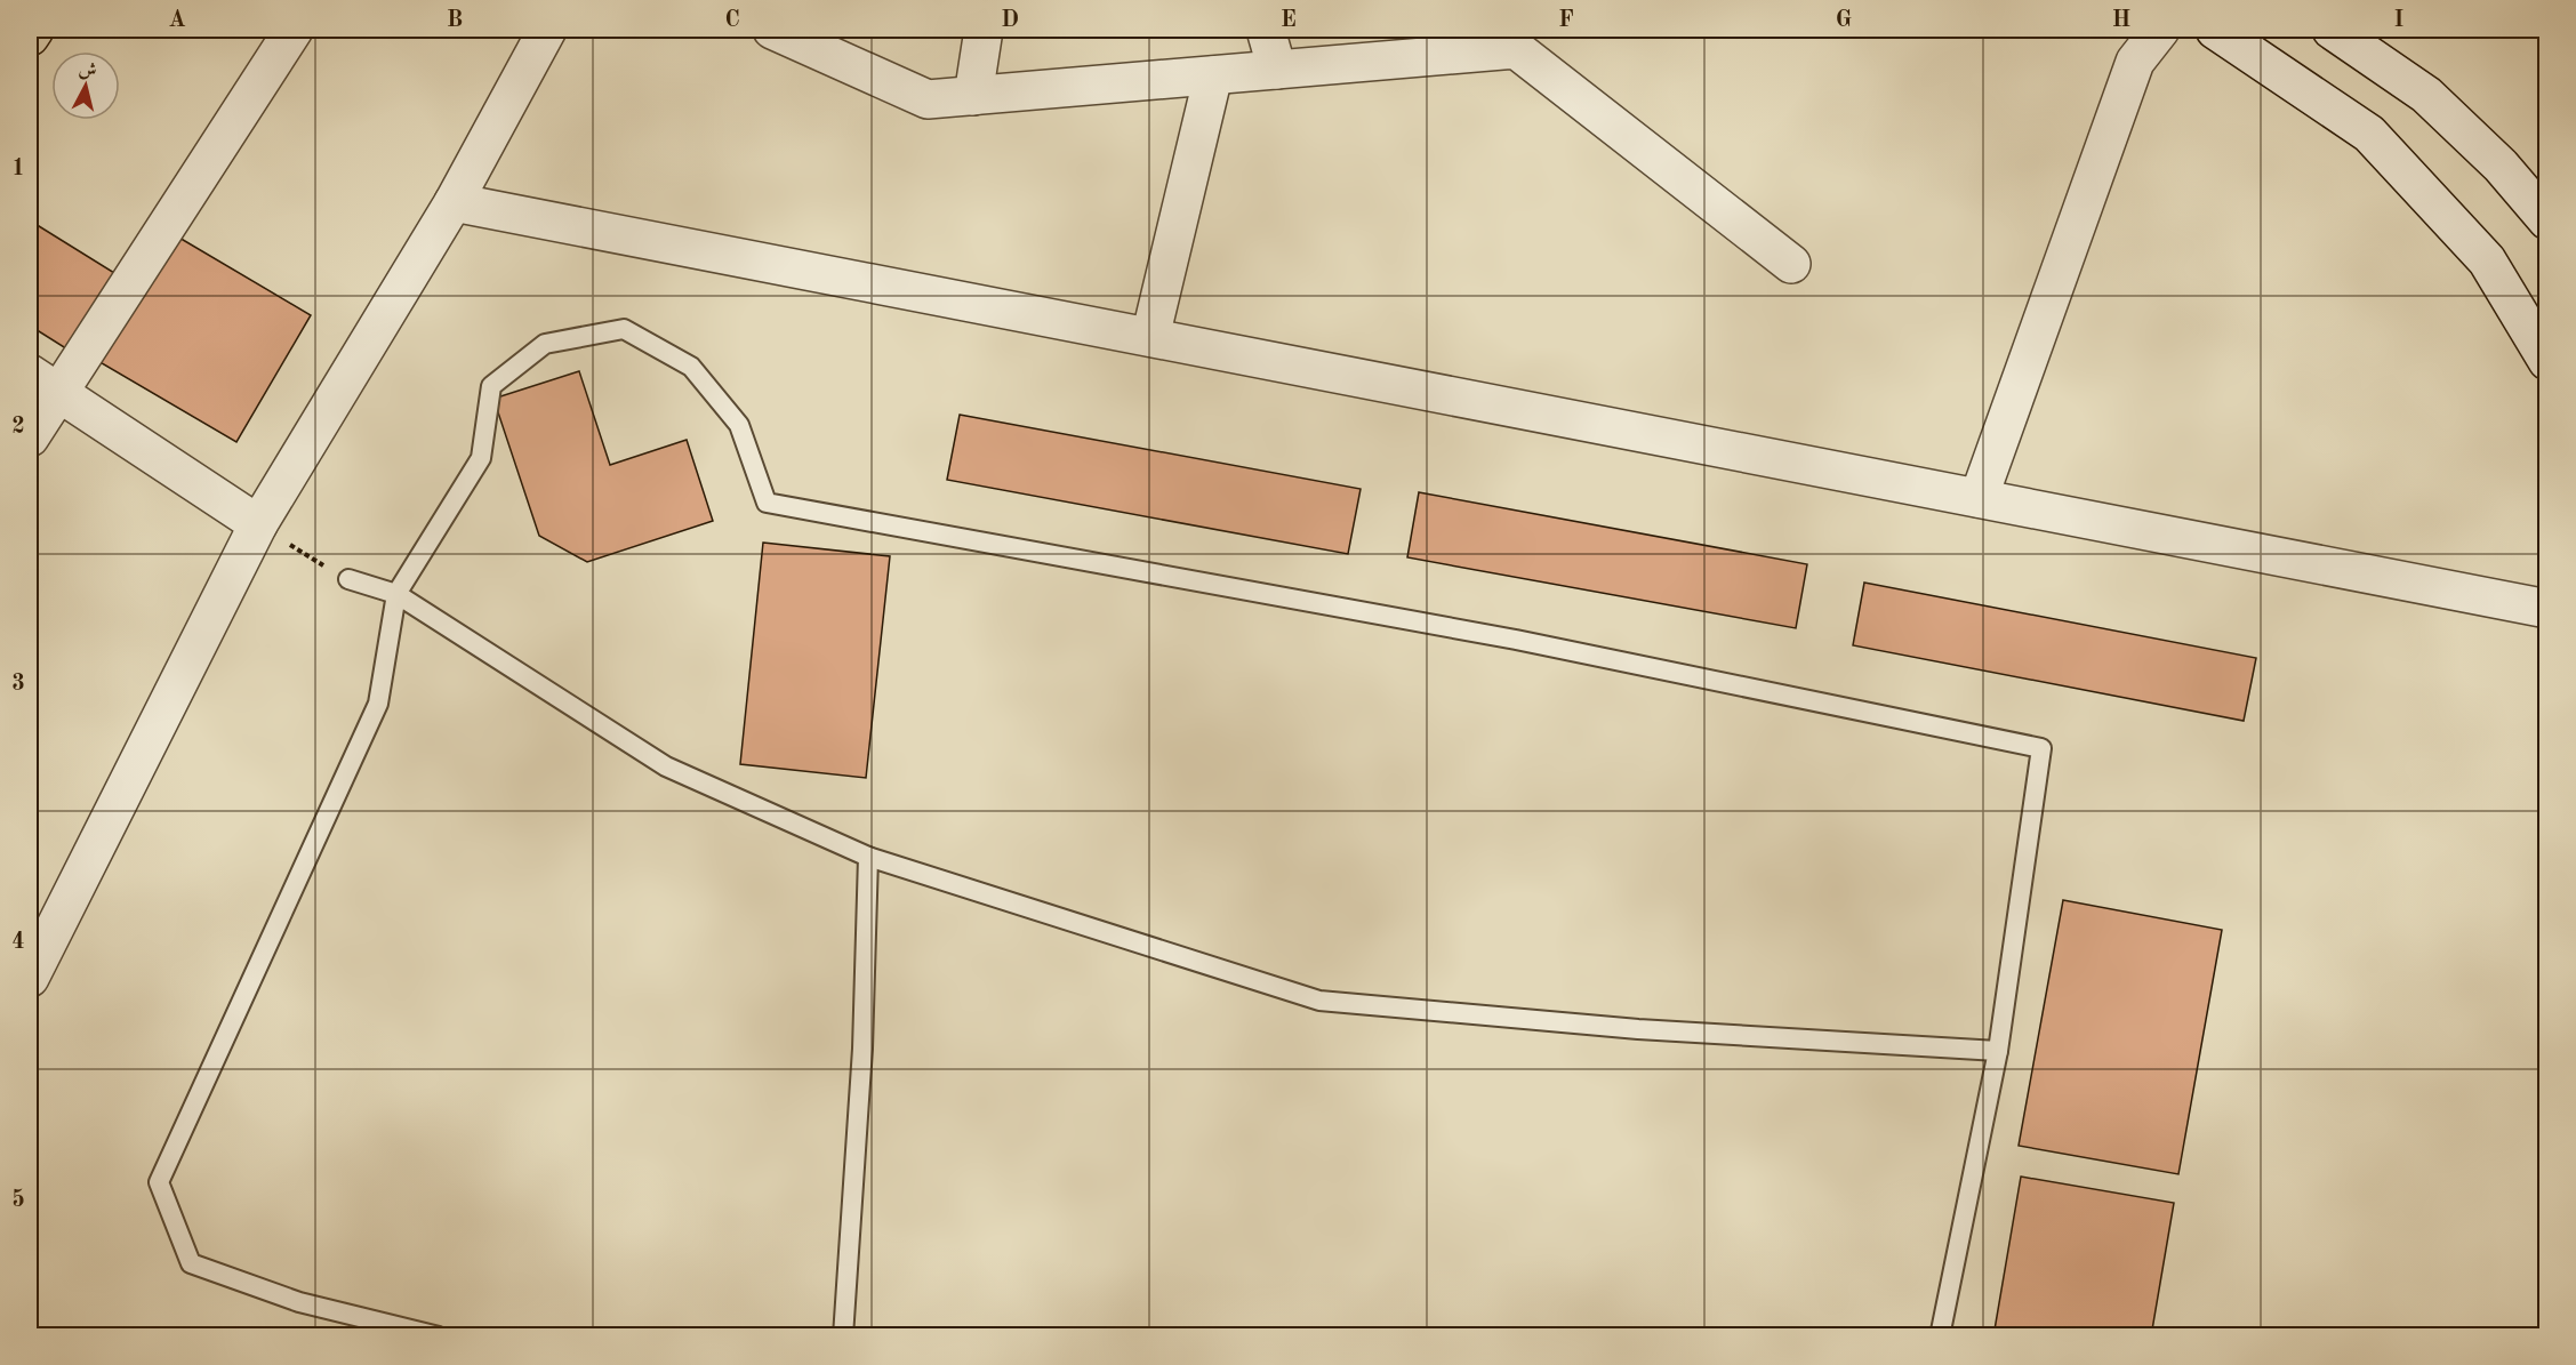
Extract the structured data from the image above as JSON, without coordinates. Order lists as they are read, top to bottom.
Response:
{
  "north": "top",
  "grid": {
    "columns": [
      "A",
      "B",
      "C",
      "D",
      "E",
      "F",
      "G",
      "H",
      "I"
    ],
    "rows": [
      "1",
      "2",
      "3",
      "4",
      "5"
    ]
  }
}
